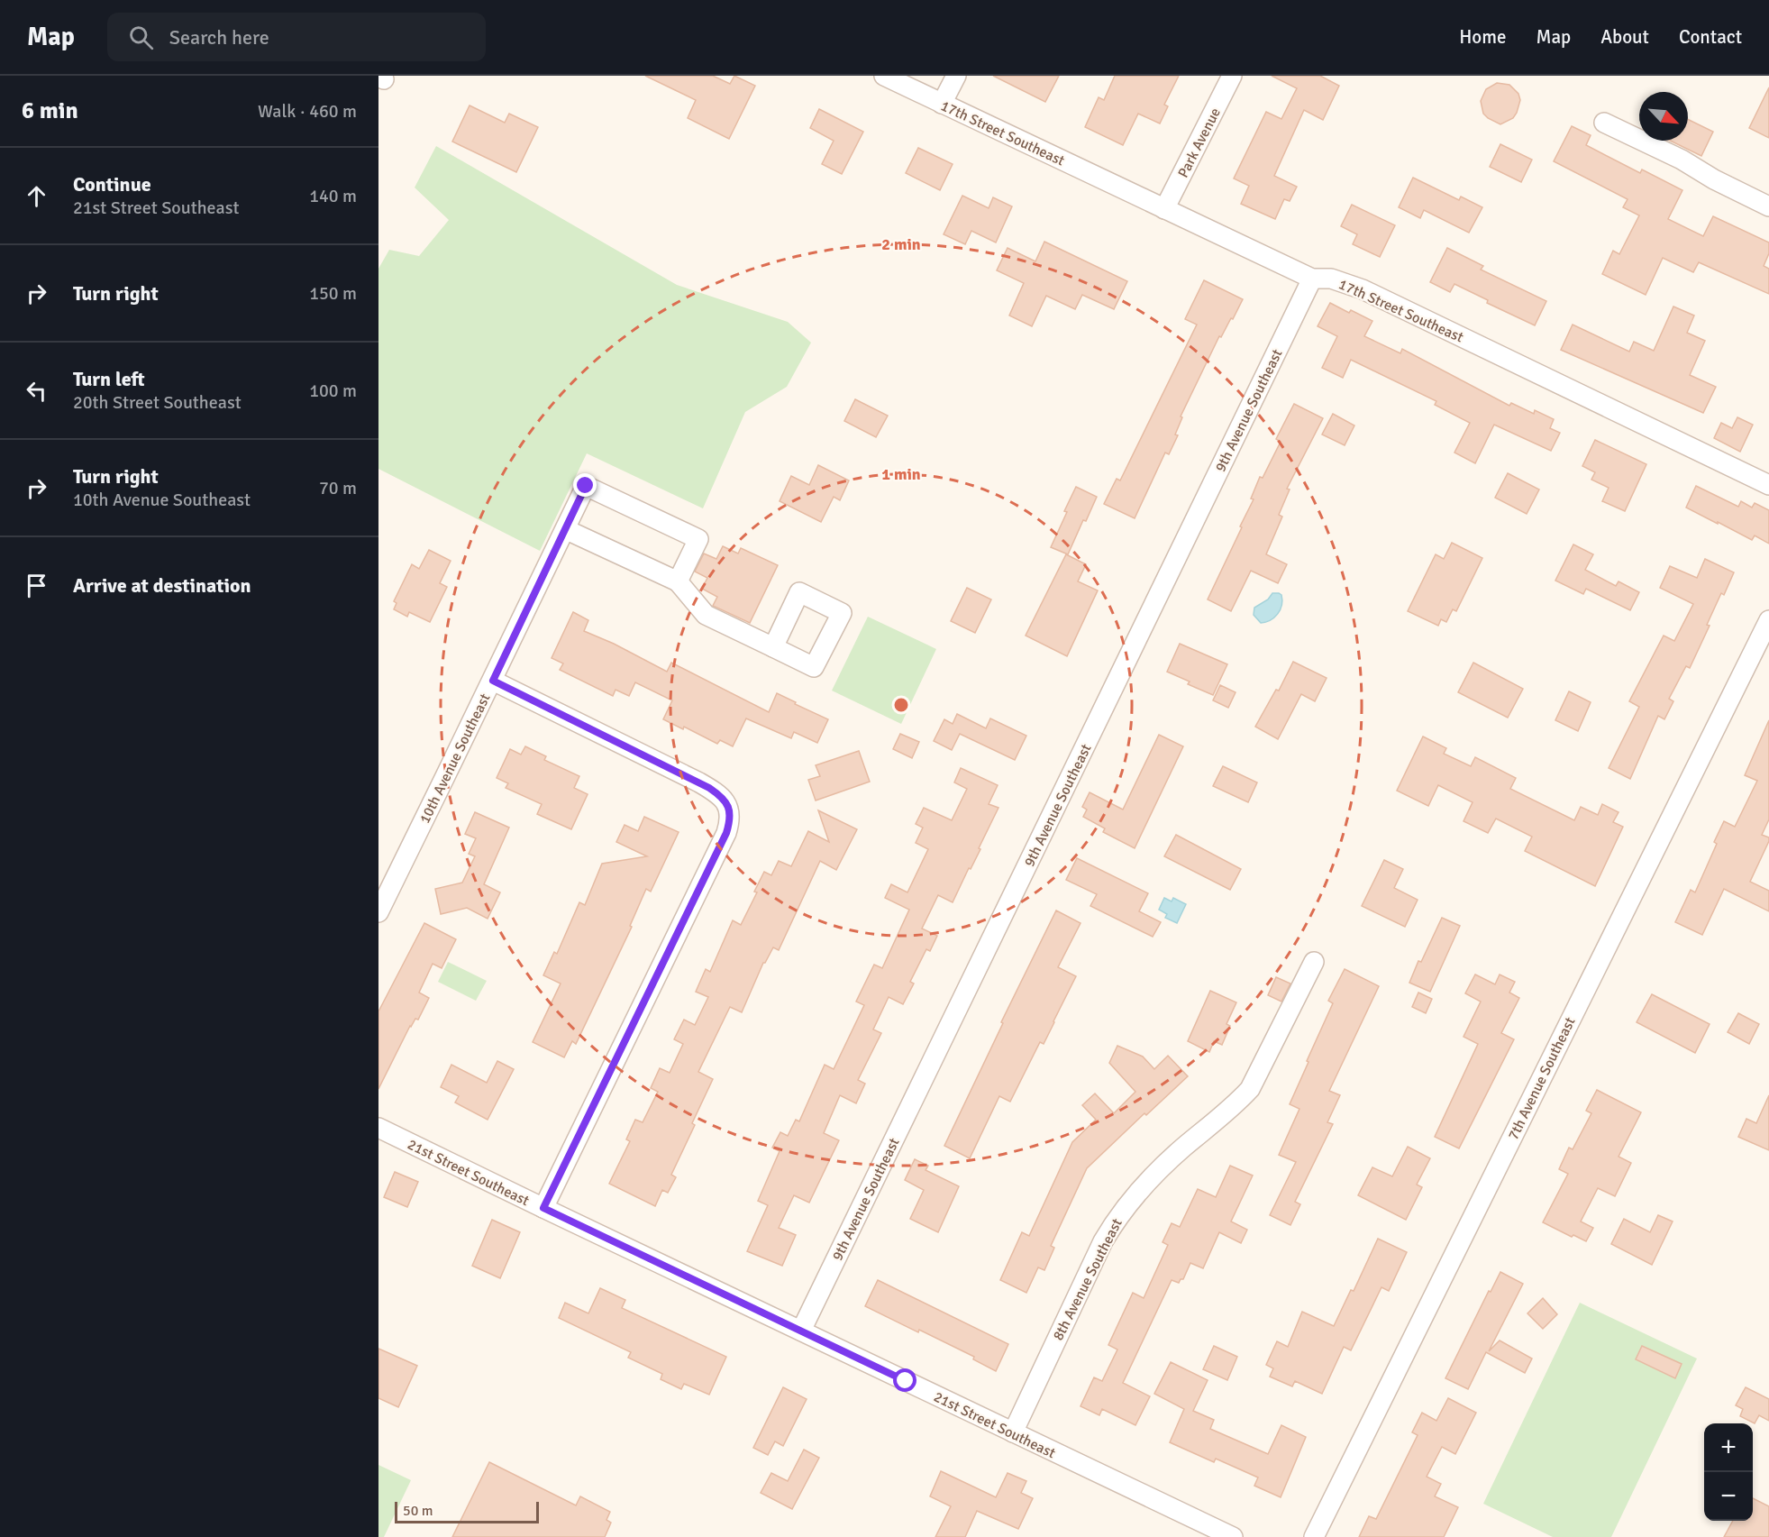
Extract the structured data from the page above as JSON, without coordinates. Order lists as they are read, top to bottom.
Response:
{
  "streets": {
    "street": [
      "17th Street Southeast",
      "Park Avenue",
      "9th Avenue Southeast",
      "10th Avenue Southeast",
      "7th Avenue Southeast",
      "21st Street Southeast",
      "8th Avenue Southeast"
    ]
  },
  "crossings": [
    ["17th Street Southeast", "Park Avenue"],
    ["17th Street Southeast", "9th Avenue Southeast"],
    ["9th Avenue Southeast", "21st Street Southeast"],
    ["21st Street Southeast", "8th Avenue Southeast"]
  ],
  "scale_bar": "50 m",
  "north": "bottom right",
  "page": {
    "header": "Map",
    "search": "Search here",
    "nav": [
      "Home",
      "Map",
      "About",
      "Contact"
    ],
    "heading": ["6 min", "Walk · 460 m"],
    "list": [
      ["Continue", "21st Street Southeast", "140 m"],
      ["Turn right", "150 m"],
      ["Turn left", "20th Street Southeast", "100 m"],
      ["Turn right", "10th Avenue Southeast", "70 m"],
      "Arrive at destination"
    ],
    "map_buttons": ["+", "−"],
    "scale": "50 m"
  },
  "rings": ["2 min", "1 min"]
}
